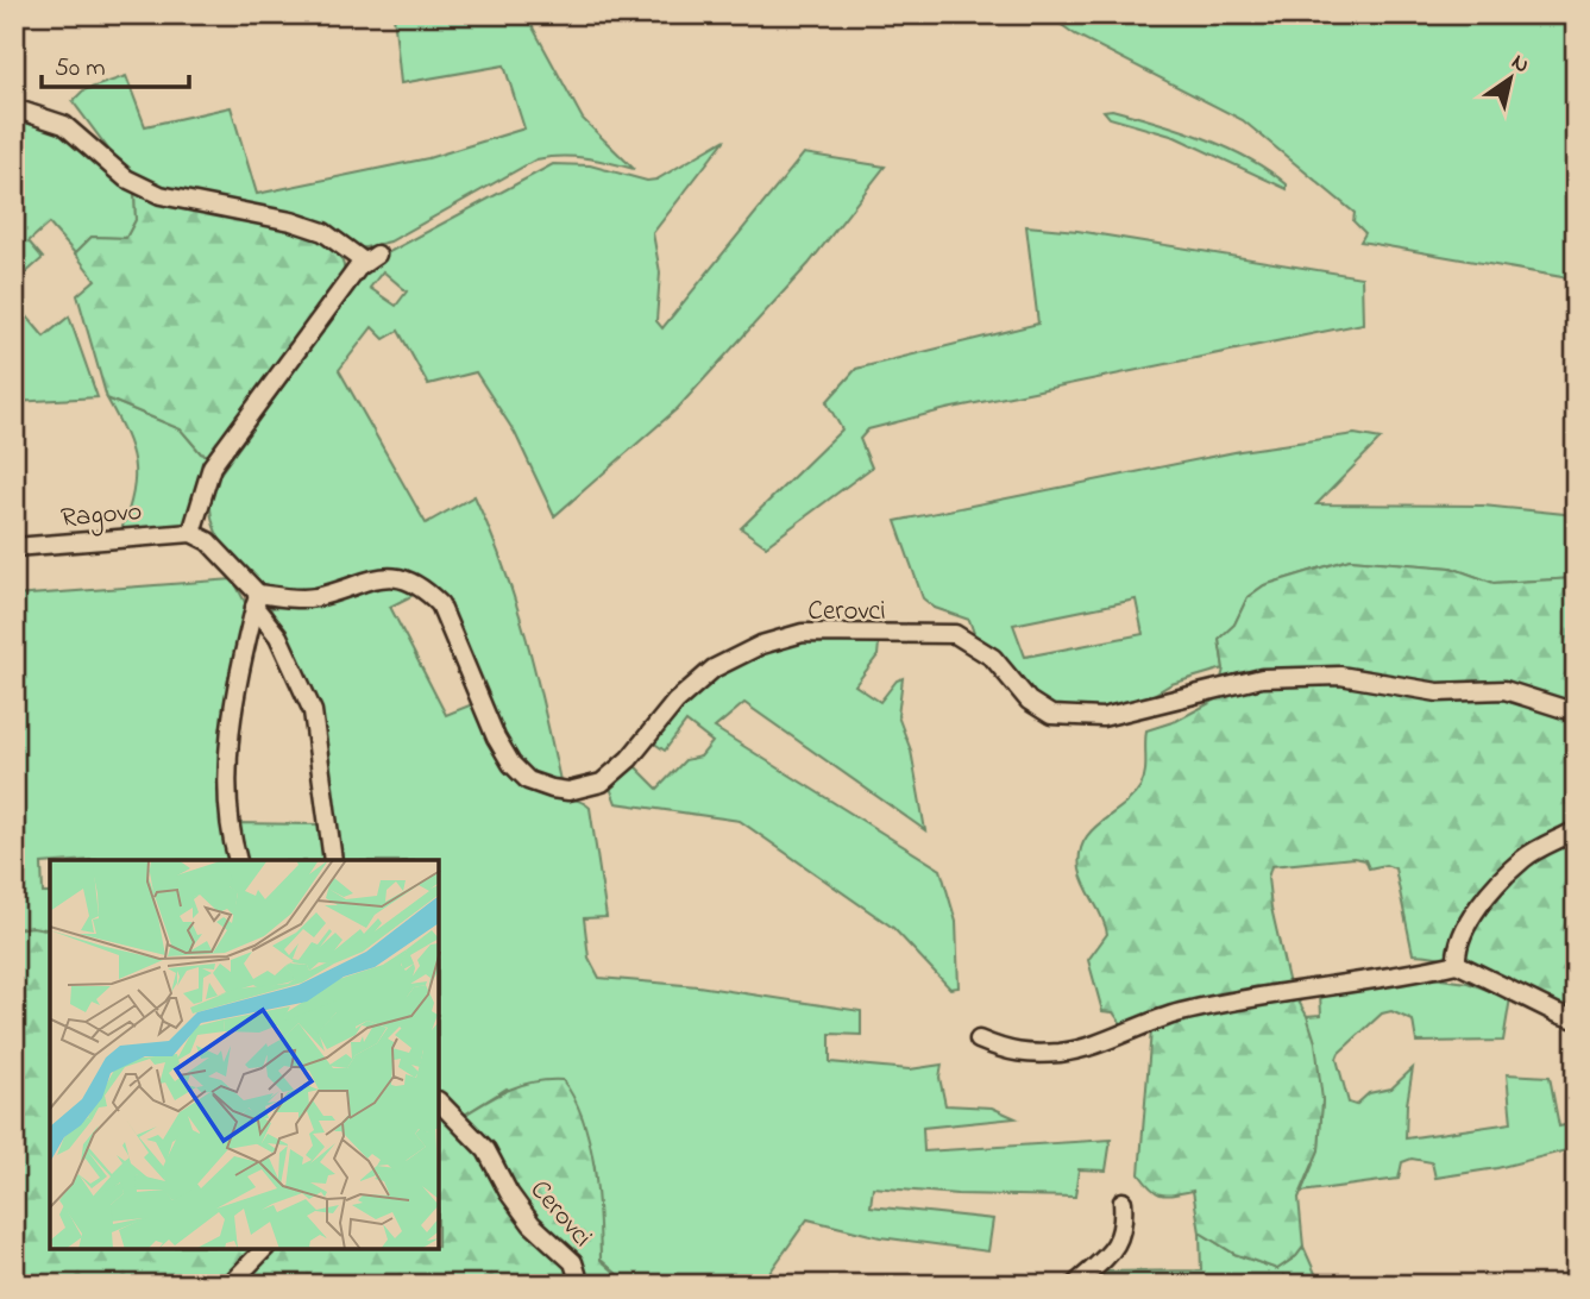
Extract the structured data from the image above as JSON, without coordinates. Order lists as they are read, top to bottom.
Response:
{
  "streets": {
    "street": ["Ragovo", "Cerovci"]
  },
  "scale_bar": "50 m",
  "north": "top right"
}
